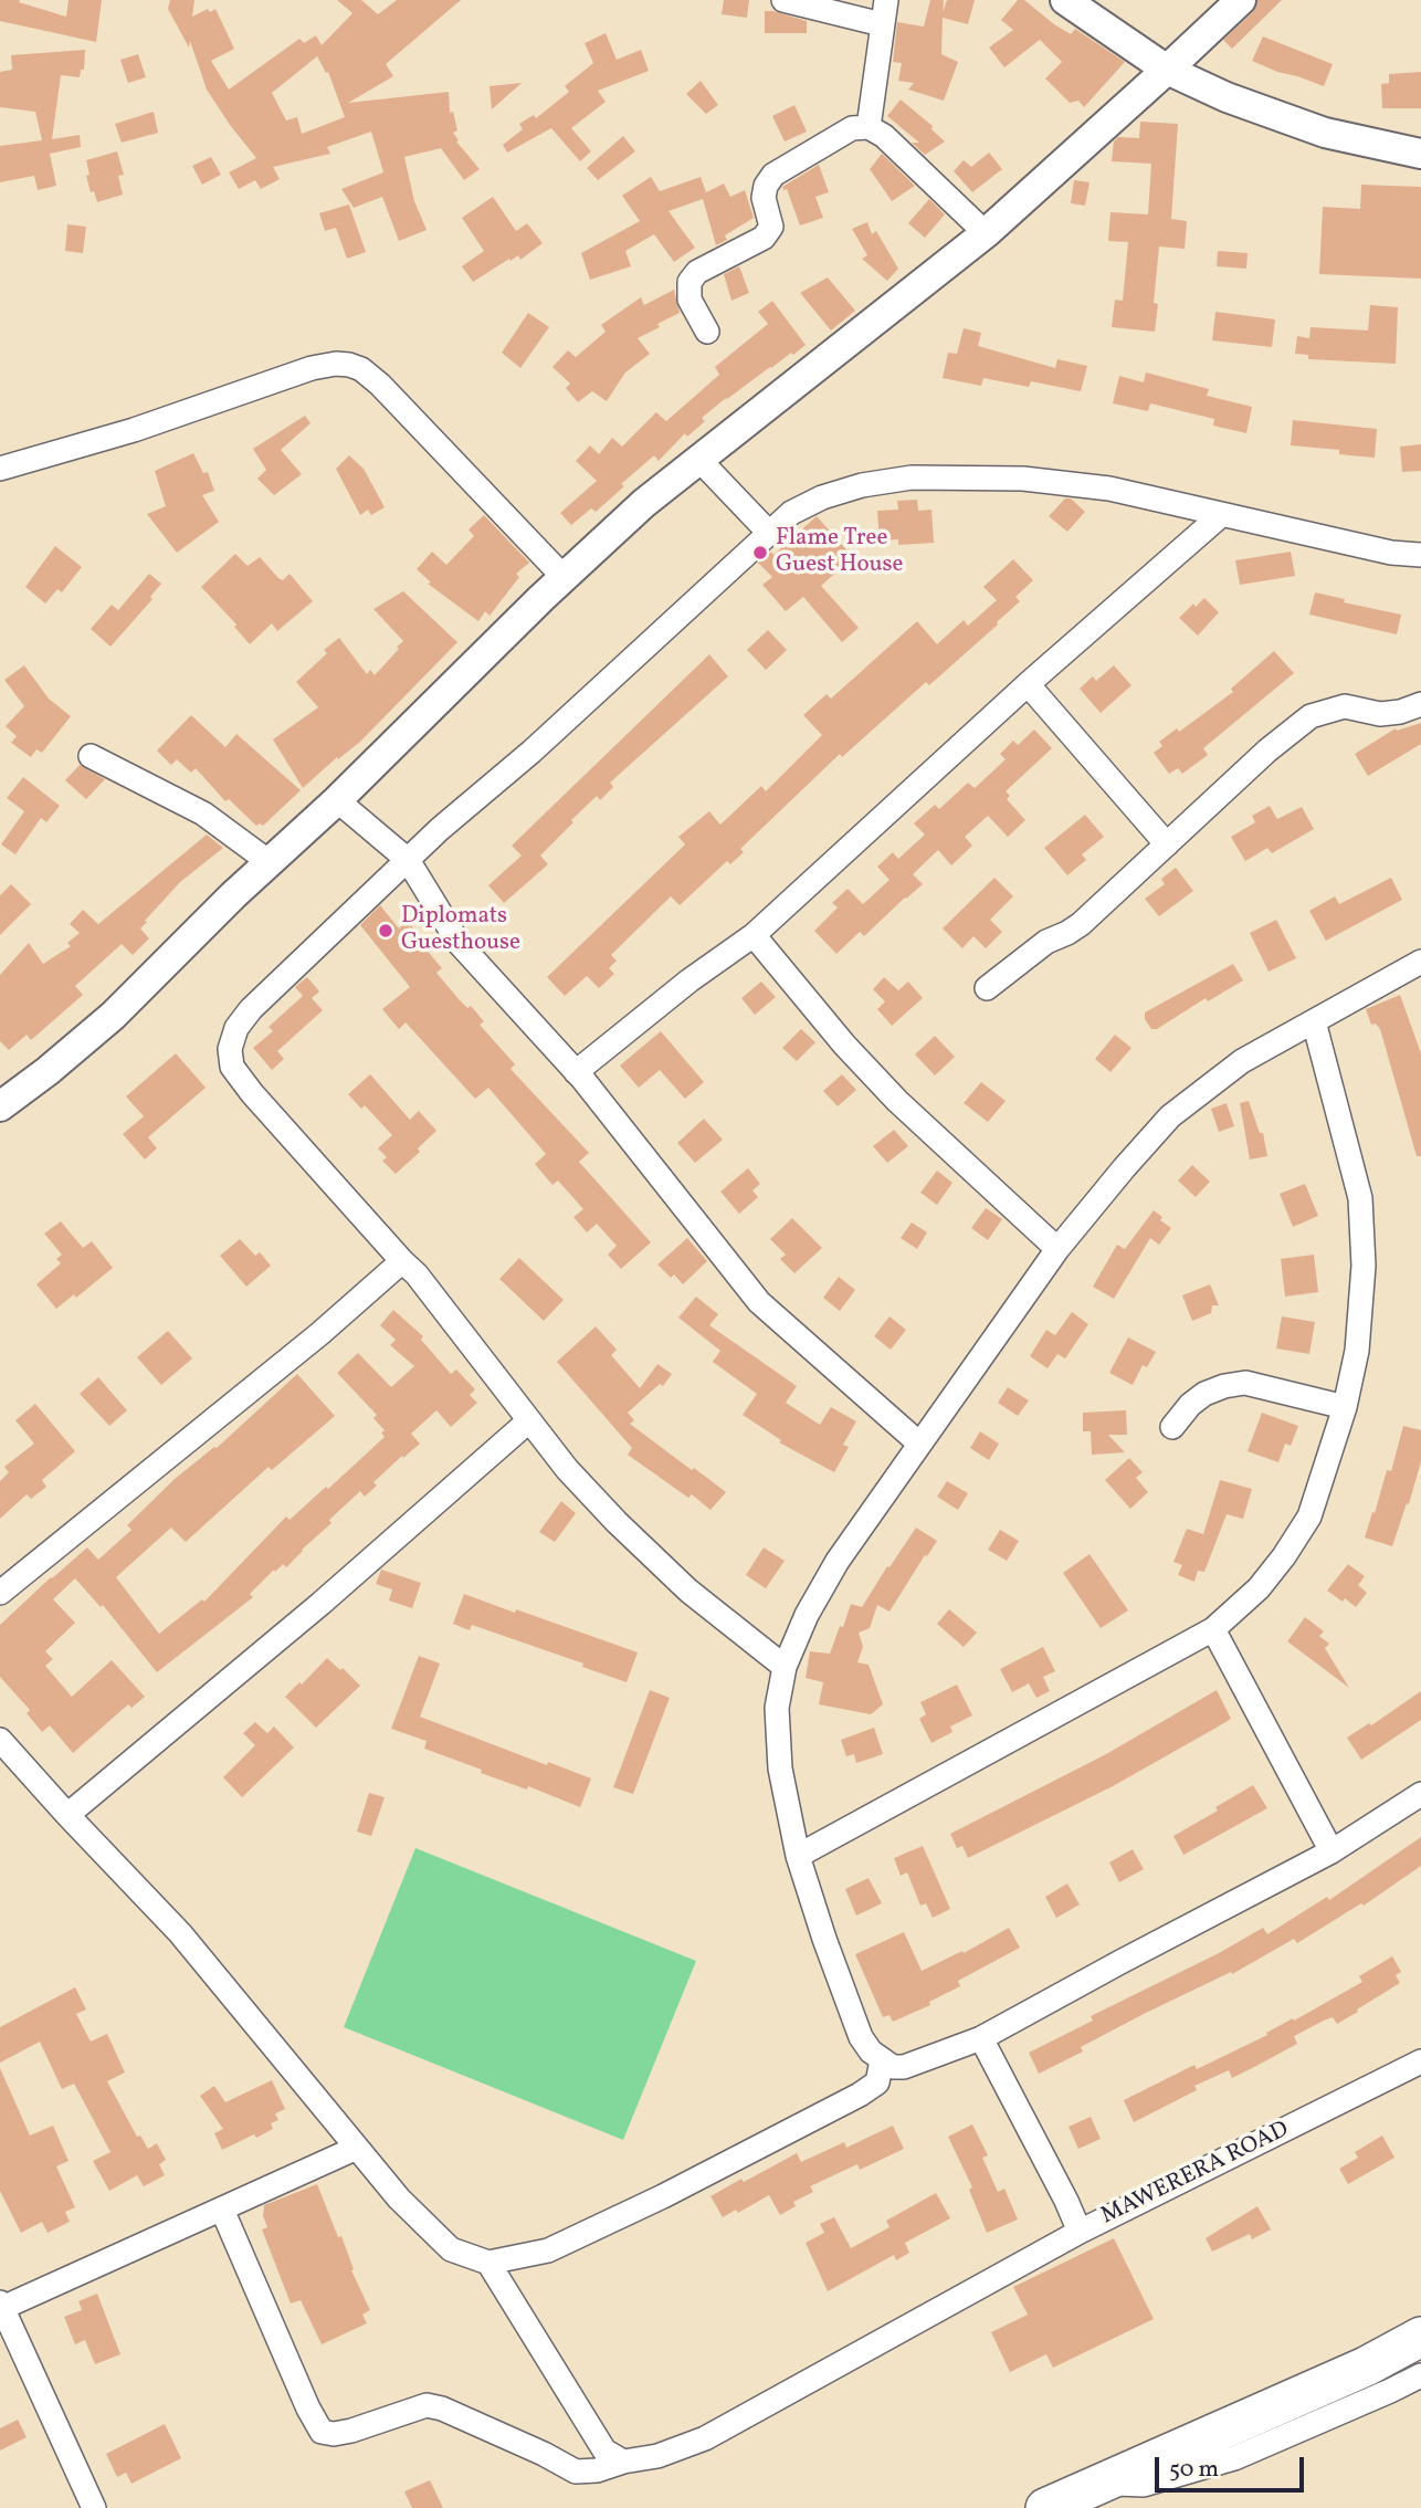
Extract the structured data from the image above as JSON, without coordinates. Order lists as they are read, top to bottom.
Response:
{
  "streets": {
    "street": ["MAWERERA ROAD"]
  },
  "places": ["Flame Tree Guest House", "Diplomats Guesthouse"],
  "scale_bar": "50 m"
}
